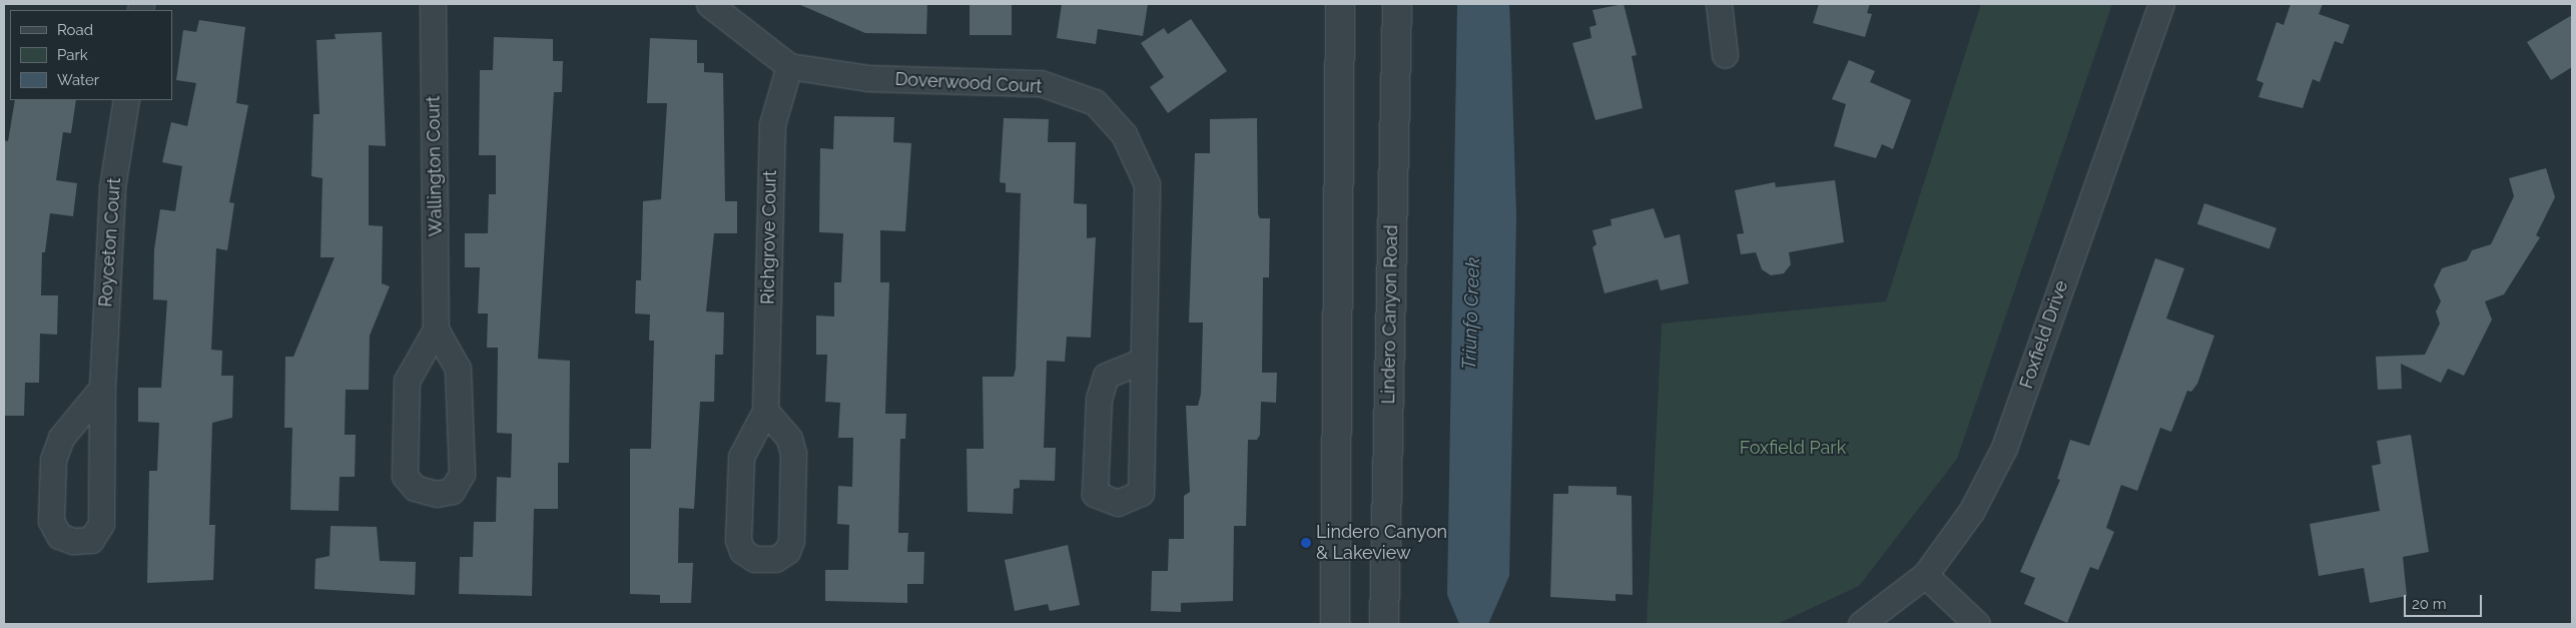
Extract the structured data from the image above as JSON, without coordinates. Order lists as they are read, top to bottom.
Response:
{
  "streets": {
    "street": [
      "Doverwood Court",
      "Wallington Court",
      "Richgrove Court",
      "Royceton Court",
      "Lindero Canyon Road",
      "Foxfield Drive"
    ]
  },
  "crossings": [
    ["Doverwood Court", "Richgrove Court"]
  ],
  "water": ["Triunfo Creek"],
  "parks": ["Foxfield Park"],
  "places": ["Lindero Canyon & Lakeview"],
  "legend": ["Road", "Park", "Water"],
  "scale_bar": "20 m"
}
